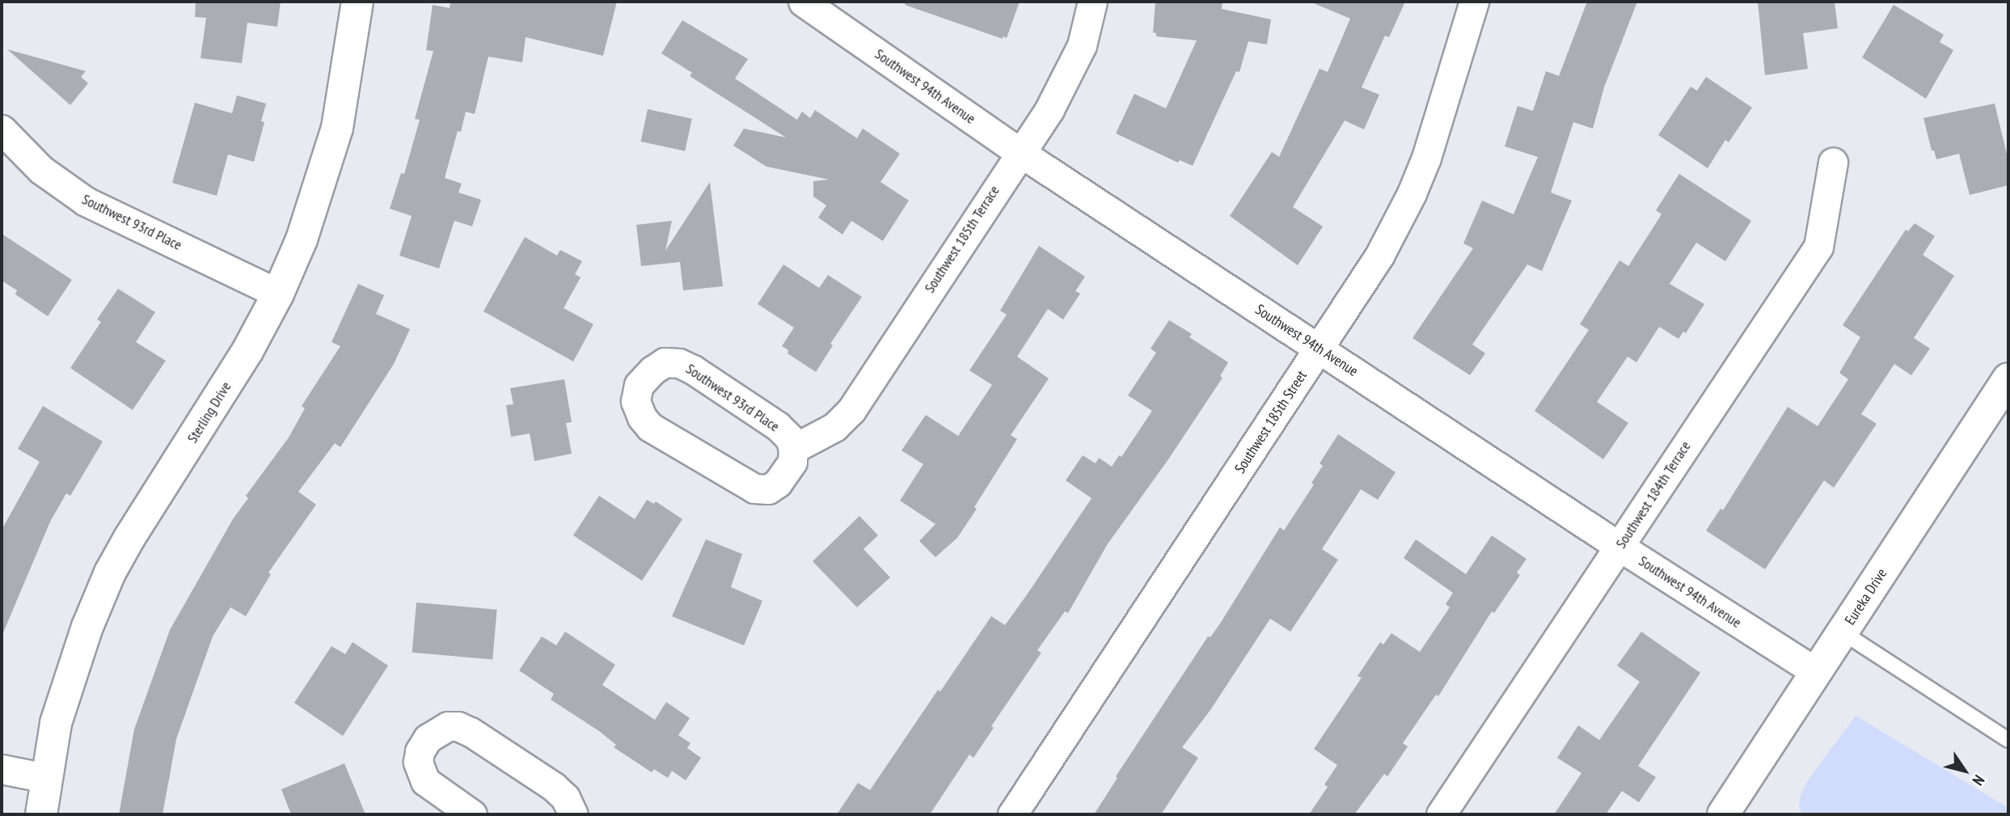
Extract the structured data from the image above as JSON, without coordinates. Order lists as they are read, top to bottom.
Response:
{
  "streets": {
    "street": [
      "Southwest 94th Avenue",
      "Southwest 93rd Place",
      "Southwest 185th Terrace",
      "Sterling Drive",
      "Southwest 185th Street",
      "Southwest 184th Terrace",
      "Eureka Drive"
    ]
  },
  "crossings": [
    ["Southwest 94th Avenue", "Southwest 185th Terrace"],
    ["Southwest 94th Avenue", "Southwest 185th Street"],
    ["Southwest 94th Avenue", "Southwest 184th Terrace"],
    ["Southwest 94th Avenue", "Eureka Drive"],
    ["Southwest 93rd Place", "Southwest 185th Terrace"],
    ["Southwest 93rd Place", "Sterling Drive"]
  ],
  "north": "bottom right"
}
